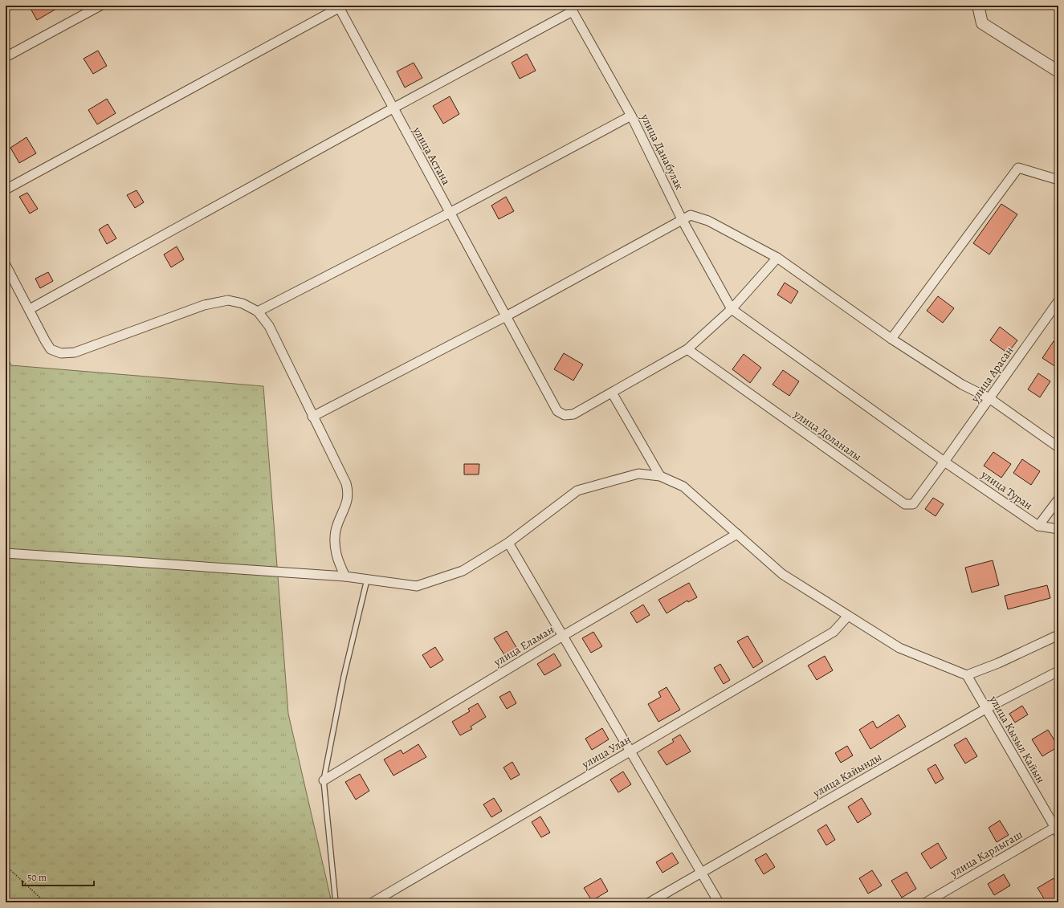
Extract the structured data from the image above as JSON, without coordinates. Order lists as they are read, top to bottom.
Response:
{
  "streets": {
    "street": [
      "улица Данабулак",
      "улица Астана",
      "улица Арасан",
      "улица Доланалы",
      "улица Туран",
      "улица Еламан",
      "улица Кызыл Кайын",
      "улица Улан",
      "улица Кайынды",
      "улица Карлыгаш"
    ]
  },
  "crossings": [
    ["улица Данабулак", "улица Астана"],
    ["улица Данабулак", "улица Туран"],
    ["улица Астана", "улица Доланалы"],
    ["улица Астана", "улица Туран"],
    ["улица Арасан", "улица Доланалы"],
    ["улица Арасан", "улица Туран"],
    ["улица Доланалы", "улица Туран"],
    ["улица Кызыл Кайын", "улица Кайынды"],
    ["улица Кызыл Кайын", "улица Карлыгаш"]
  ],
  "scale_bar": "50 m"
}
